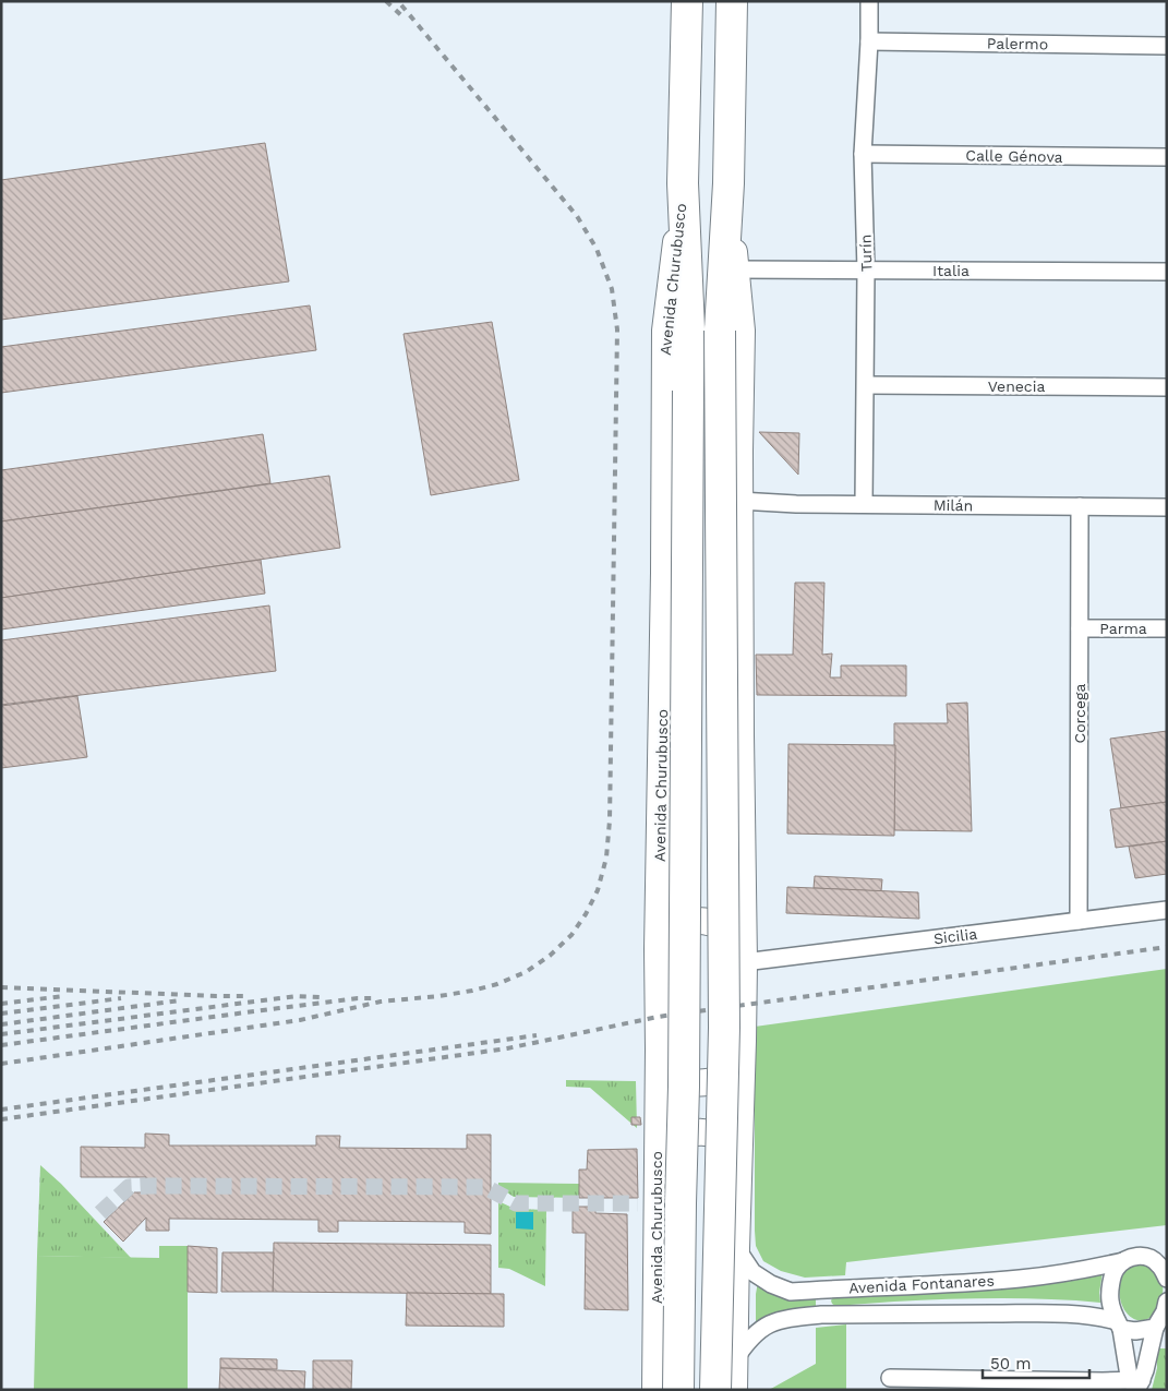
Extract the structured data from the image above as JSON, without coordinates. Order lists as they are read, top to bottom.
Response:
{
  "streets": {
    "highway": ["Avenida Churubusco"],
    "street": [
      "Palermo",
      "Calle Génova",
      "Turín",
      "Italia",
      "Venecia",
      "Milán",
      "Parma",
      "Corcega",
      "Sicilia",
      "Avenida Fontanares"
    ]
  },
  "crossings": [
    ["Palermo", "Turín"],
    ["Calle Génova", "Turín"],
    ["Turín", "Italia"],
    ["Turín", "Venecia"],
    ["Turín", "Milán"],
    ["Milán", "Corcega"],
    ["Parma", "Corcega"],
    ["Corcega", "Sicilia"]
  ],
  "scale_bar": "50 m"
}
